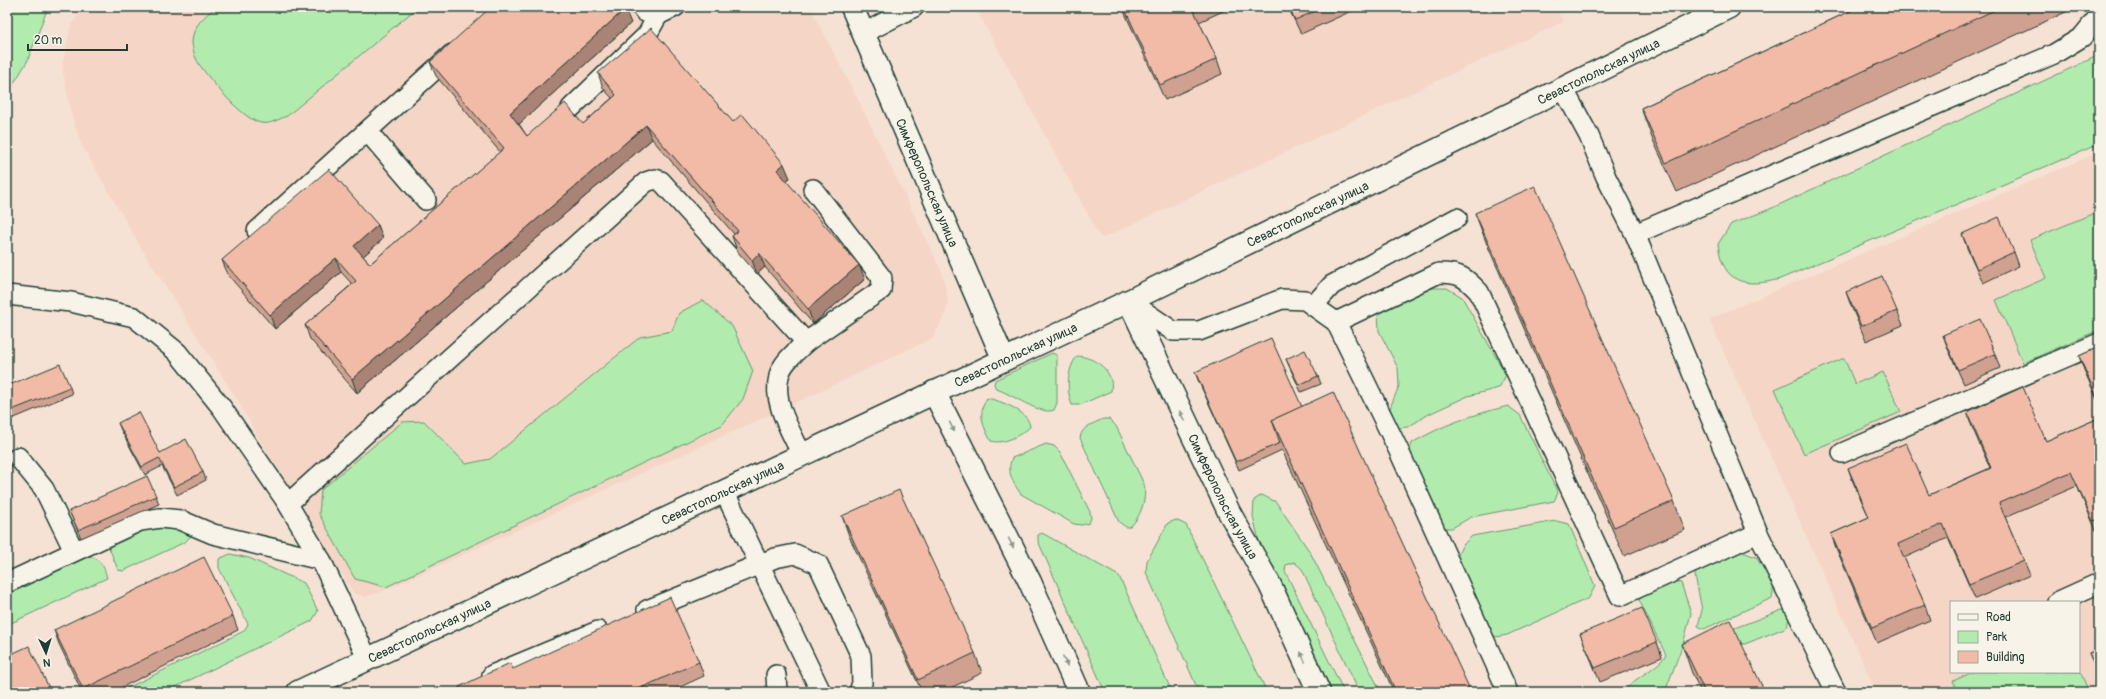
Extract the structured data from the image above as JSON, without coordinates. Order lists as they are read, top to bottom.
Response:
{
  "streets": {
    "main road": ["Севастопольская улица", "Симферопольская улица"]
  },
  "crossings": [
    ["Севастопольская улица", "Симферопольская улица"]
  ],
  "one_way": ["Симферопольская улица"],
  "legend": ["Road", "Park", "Building"],
  "scale_bar": "20 m",
  "north": "bottom"
}
